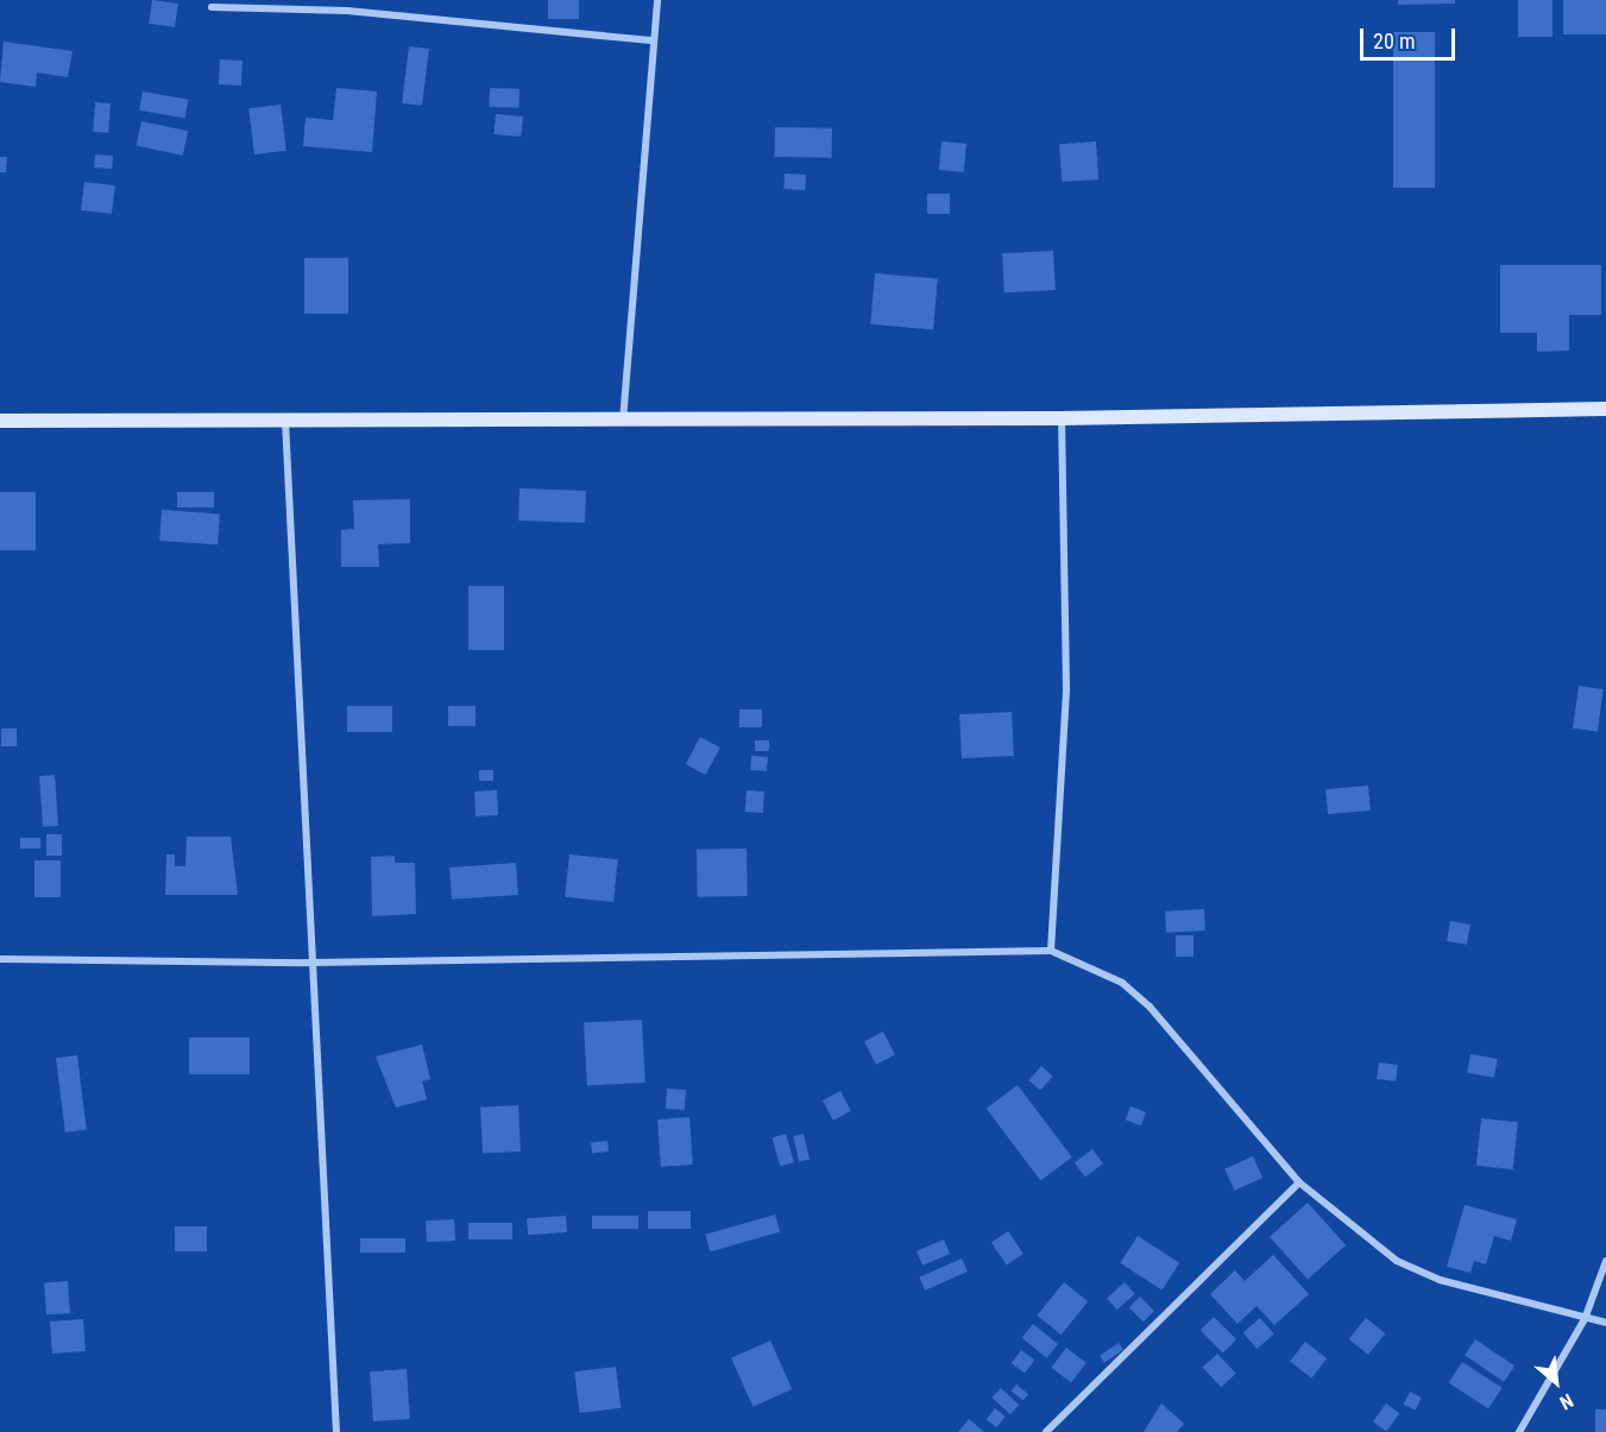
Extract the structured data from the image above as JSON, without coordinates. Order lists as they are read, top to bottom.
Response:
{
  "scale_bar": "20 m",
  "north": "bottom right"
}
